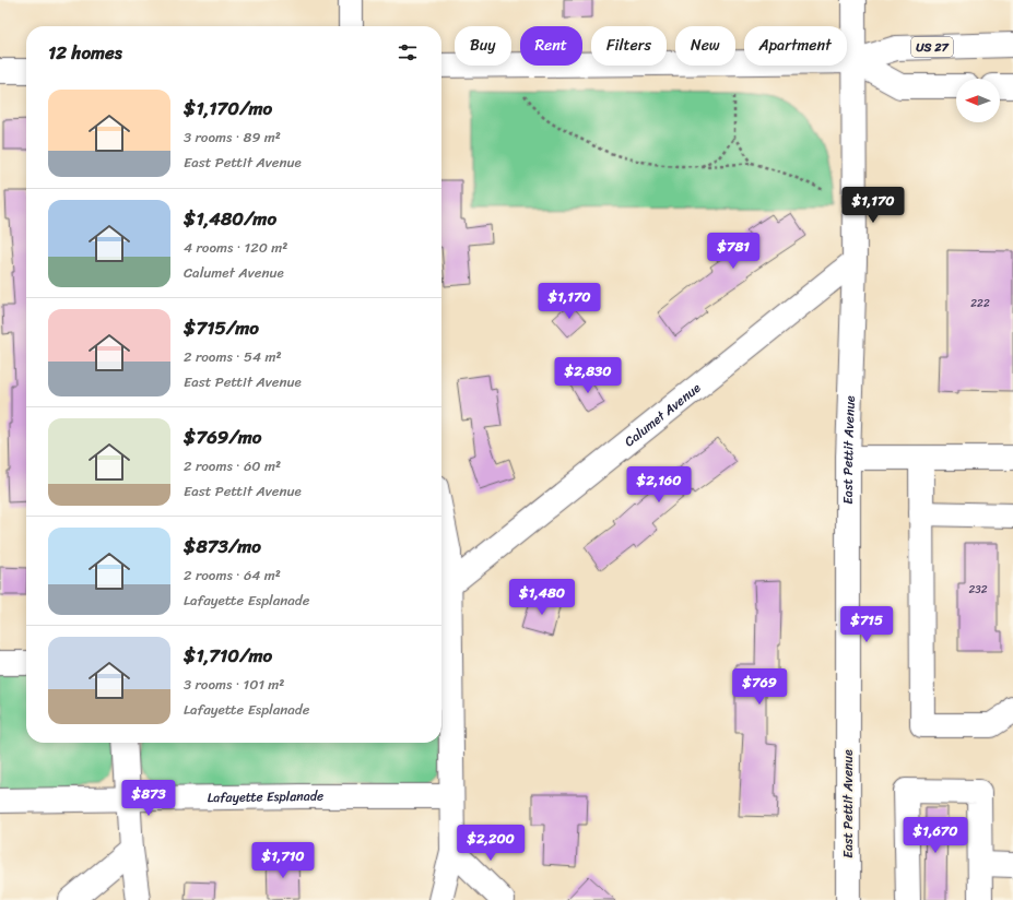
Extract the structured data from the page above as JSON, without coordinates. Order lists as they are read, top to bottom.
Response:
{
  "streets": {
    "main road": [
      "US 27",
      "Calumet Avenue",
      "East Pettit Avenue",
      "Lafayette Esplanade"
    ]
  },
  "crossings": [
    ["US 27", "East Pettit Avenue"],
    ["Calumet Avenue", "East Pettit Avenue"]
  ],
  "house_numbers": ["222", "232"],
  "north": "left",
  "page": {
    "chip": [
      "Buy",
      "Rent",
      "Filters",
      "New",
      "Apartment"
    ],
    "heading": "12 homes",
    "list": [
      {
        "name": "$1,170/mo",
        "note": "3 rooms · 89 m² · East Pettit Avenue"
      },
      {
        "name": "$1,480/mo",
        "note": "4 rooms · 120 m² · Calumet Avenue"
      },
      {
        "name": "$715/mo",
        "note": "2 rooms · 54 m² · East Pettit Avenue"
      },
      {
        "name": "$769/mo",
        "note": "2 rooms · 60 m² · East Pettit Avenue"
      },
      {
        "name": "$873/mo",
        "note": "2 rooms · 64 m² · Lafayette Esplanade"
      },
      {
        "name": "$1,710/mo",
        "note": "3 rooms · 101 m² · Lafayette Esplanade"
      }
    ],
    "price": [
      "$1,170",
      "$781",
      "$1,170",
      "$2,830",
      "$2,160",
      "$1,480",
      "$715",
      "$769",
      "$873",
      "$1,670",
      "$2,200",
      "$1,710"
    ]
  }
}
